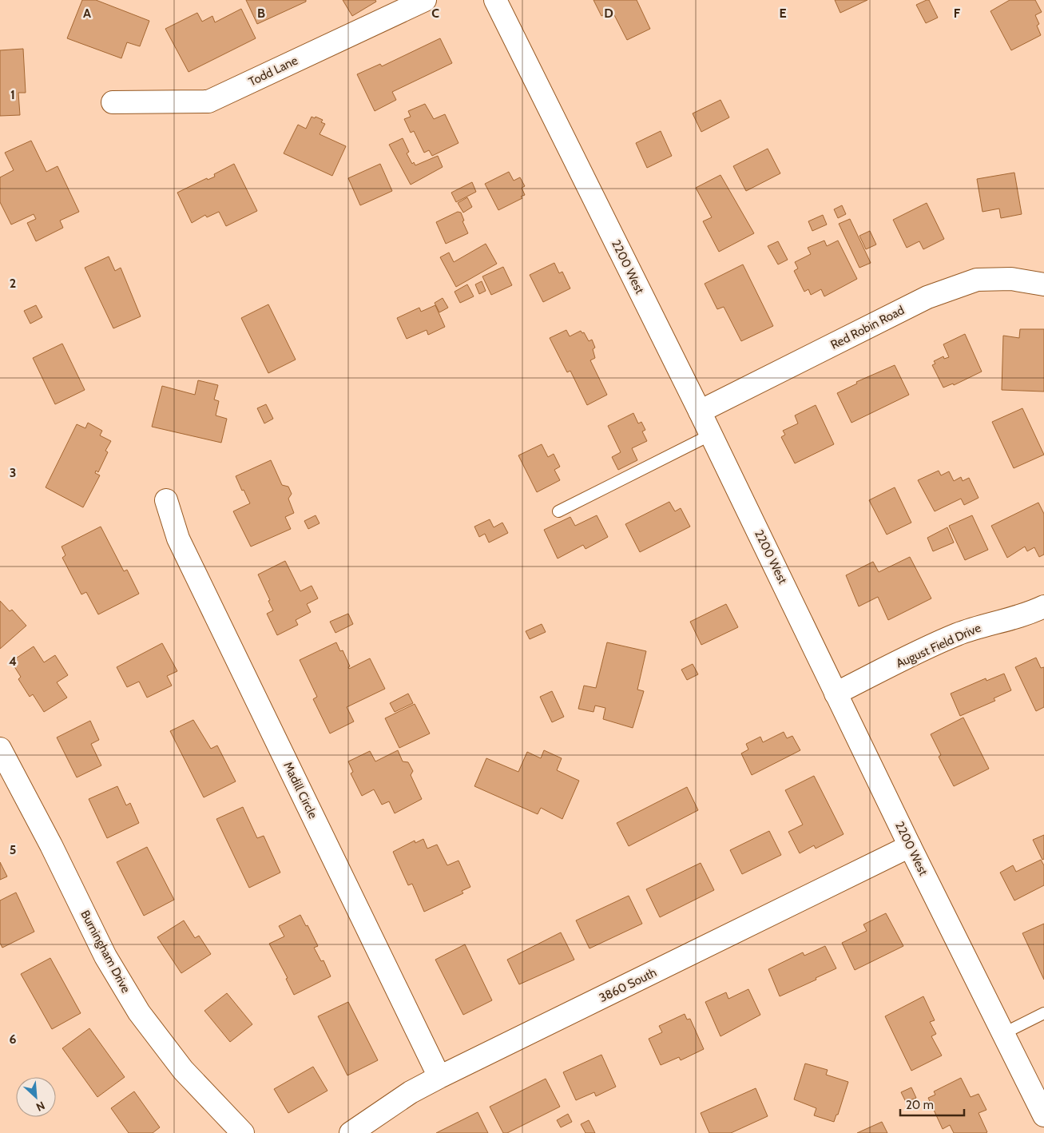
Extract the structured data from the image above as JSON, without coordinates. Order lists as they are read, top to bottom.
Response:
{
  "streets": {
    "street": [
      "Todd Lane",
      "2200 West",
      "Red Robin Road",
      "August Field Drive",
      "Madill Circle",
      "Burningham Drive",
      "3860 South"
    ]
  },
  "crossings": [
    ["2200 West", "Red Robin Road"],
    ["2200 West", "August Field Drive"],
    ["2200 West", "3860 South"],
    ["Madill Circle", "3860 South"]
  ],
  "scale_bar": "20 m",
  "north": "bottom right",
  "grid": {
    "columns": [
      "A",
      "B",
      "C",
      "D",
      "E",
      "F"
    ],
    "rows": [
      "1",
      "2",
      "3",
      "4",
      "5",
      "6"
    ]
  }
}
